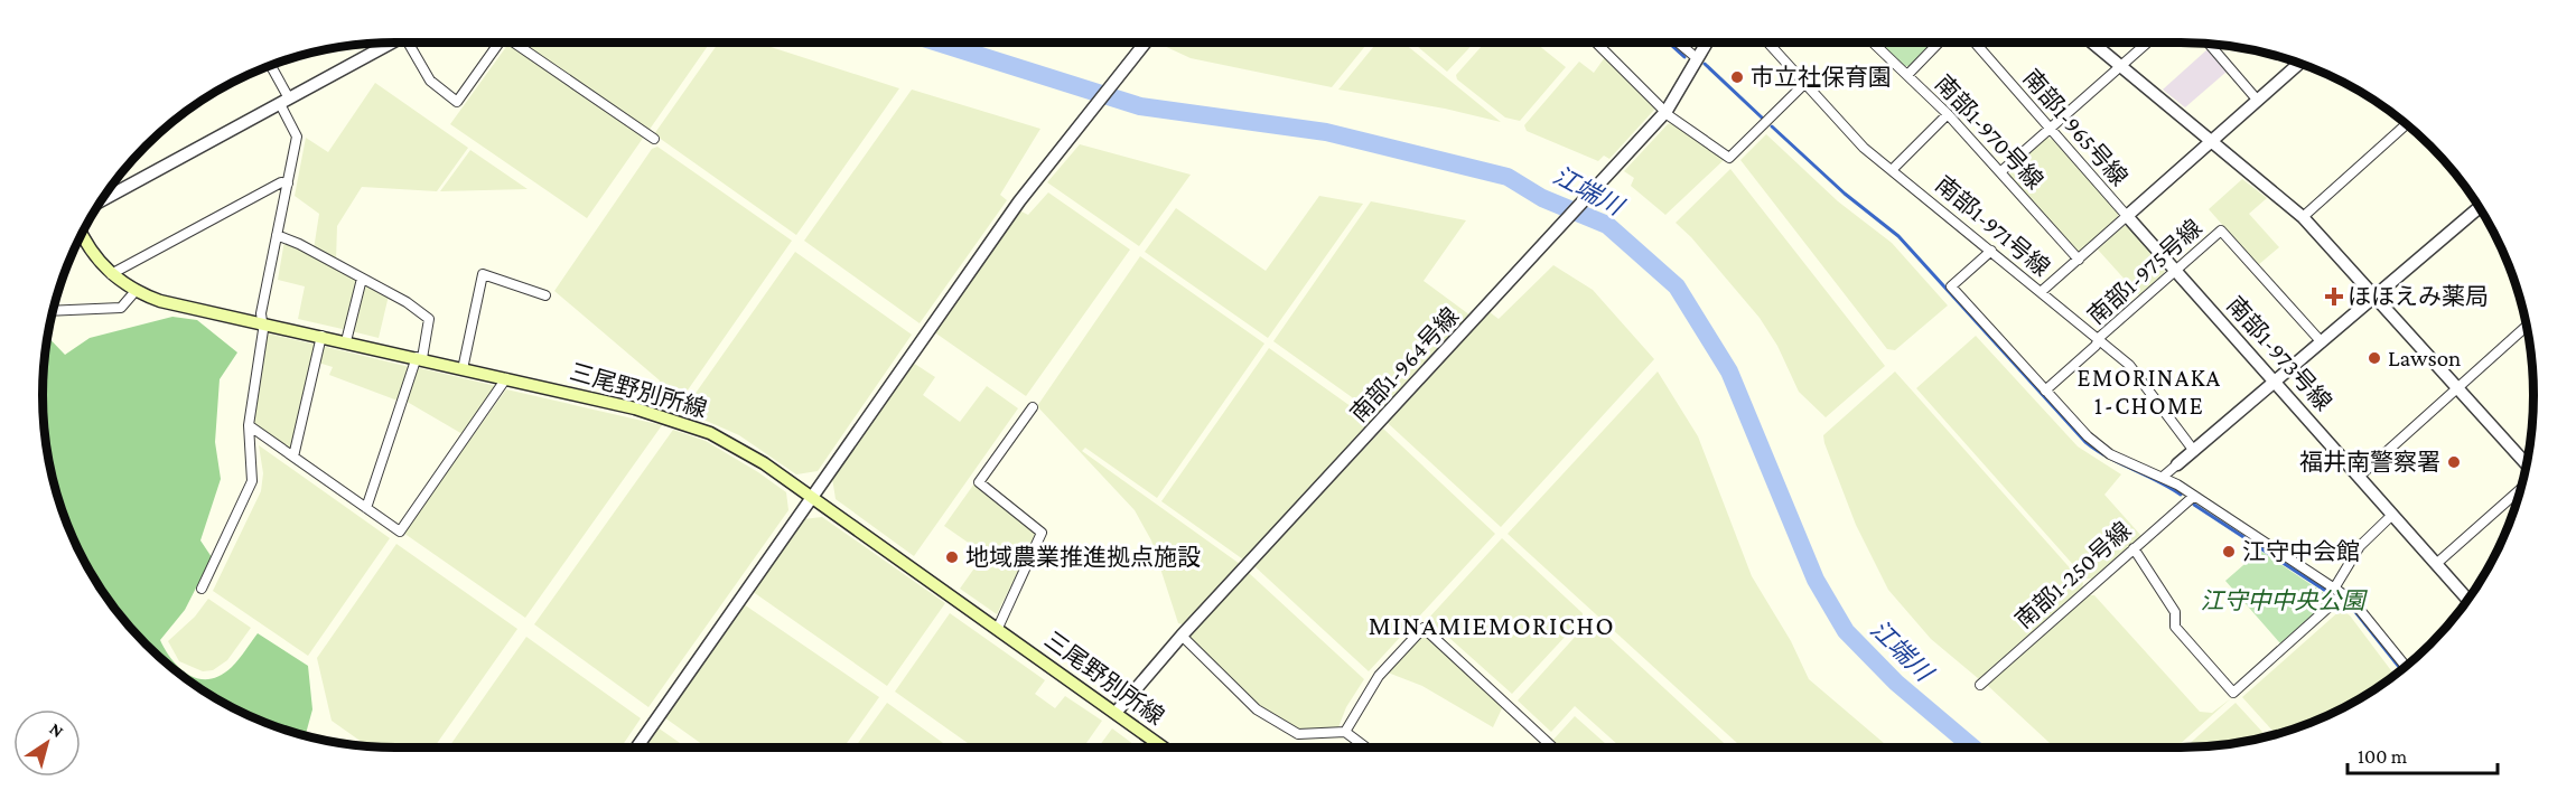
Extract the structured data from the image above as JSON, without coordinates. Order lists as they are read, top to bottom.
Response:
{
  "streets": {
    "main road": ["三尾野別所線"],
    "street": [
      "南部1-965号線",
      "南部1-970号線",
      "南部1-971号線",
      "南部1-975号線",
      "南部1-973号線",
      "南部1-964号線",
      "南部1-250号線"
    ]
  },
  "crossings": [
    ["南部1-965号線", "南部1-973号線"],
    ["南部1-971号線", "南部1-975号線"],
    ["南部1-975号線", "南部1-973号線"],
    ["南部1-964号線", "三尾野別所線"]
  ],
  "districts": ["EMORINAKA 1-CHOME", "MINAMIEMORICHO"],
  "water": ["江端川"],
  "parks": ["江守中中央公園"],
  "places": {
    "other": [
      "市立社保育園",
      "Lawson",
      "福井南警察署",
      "江守中会館",
      "地域農業推進拠点施設"
    ],
    "health": ["ほほえみ薬局"]
  },
  "scale_bar": "100 m",
  "north": "top right"
}
